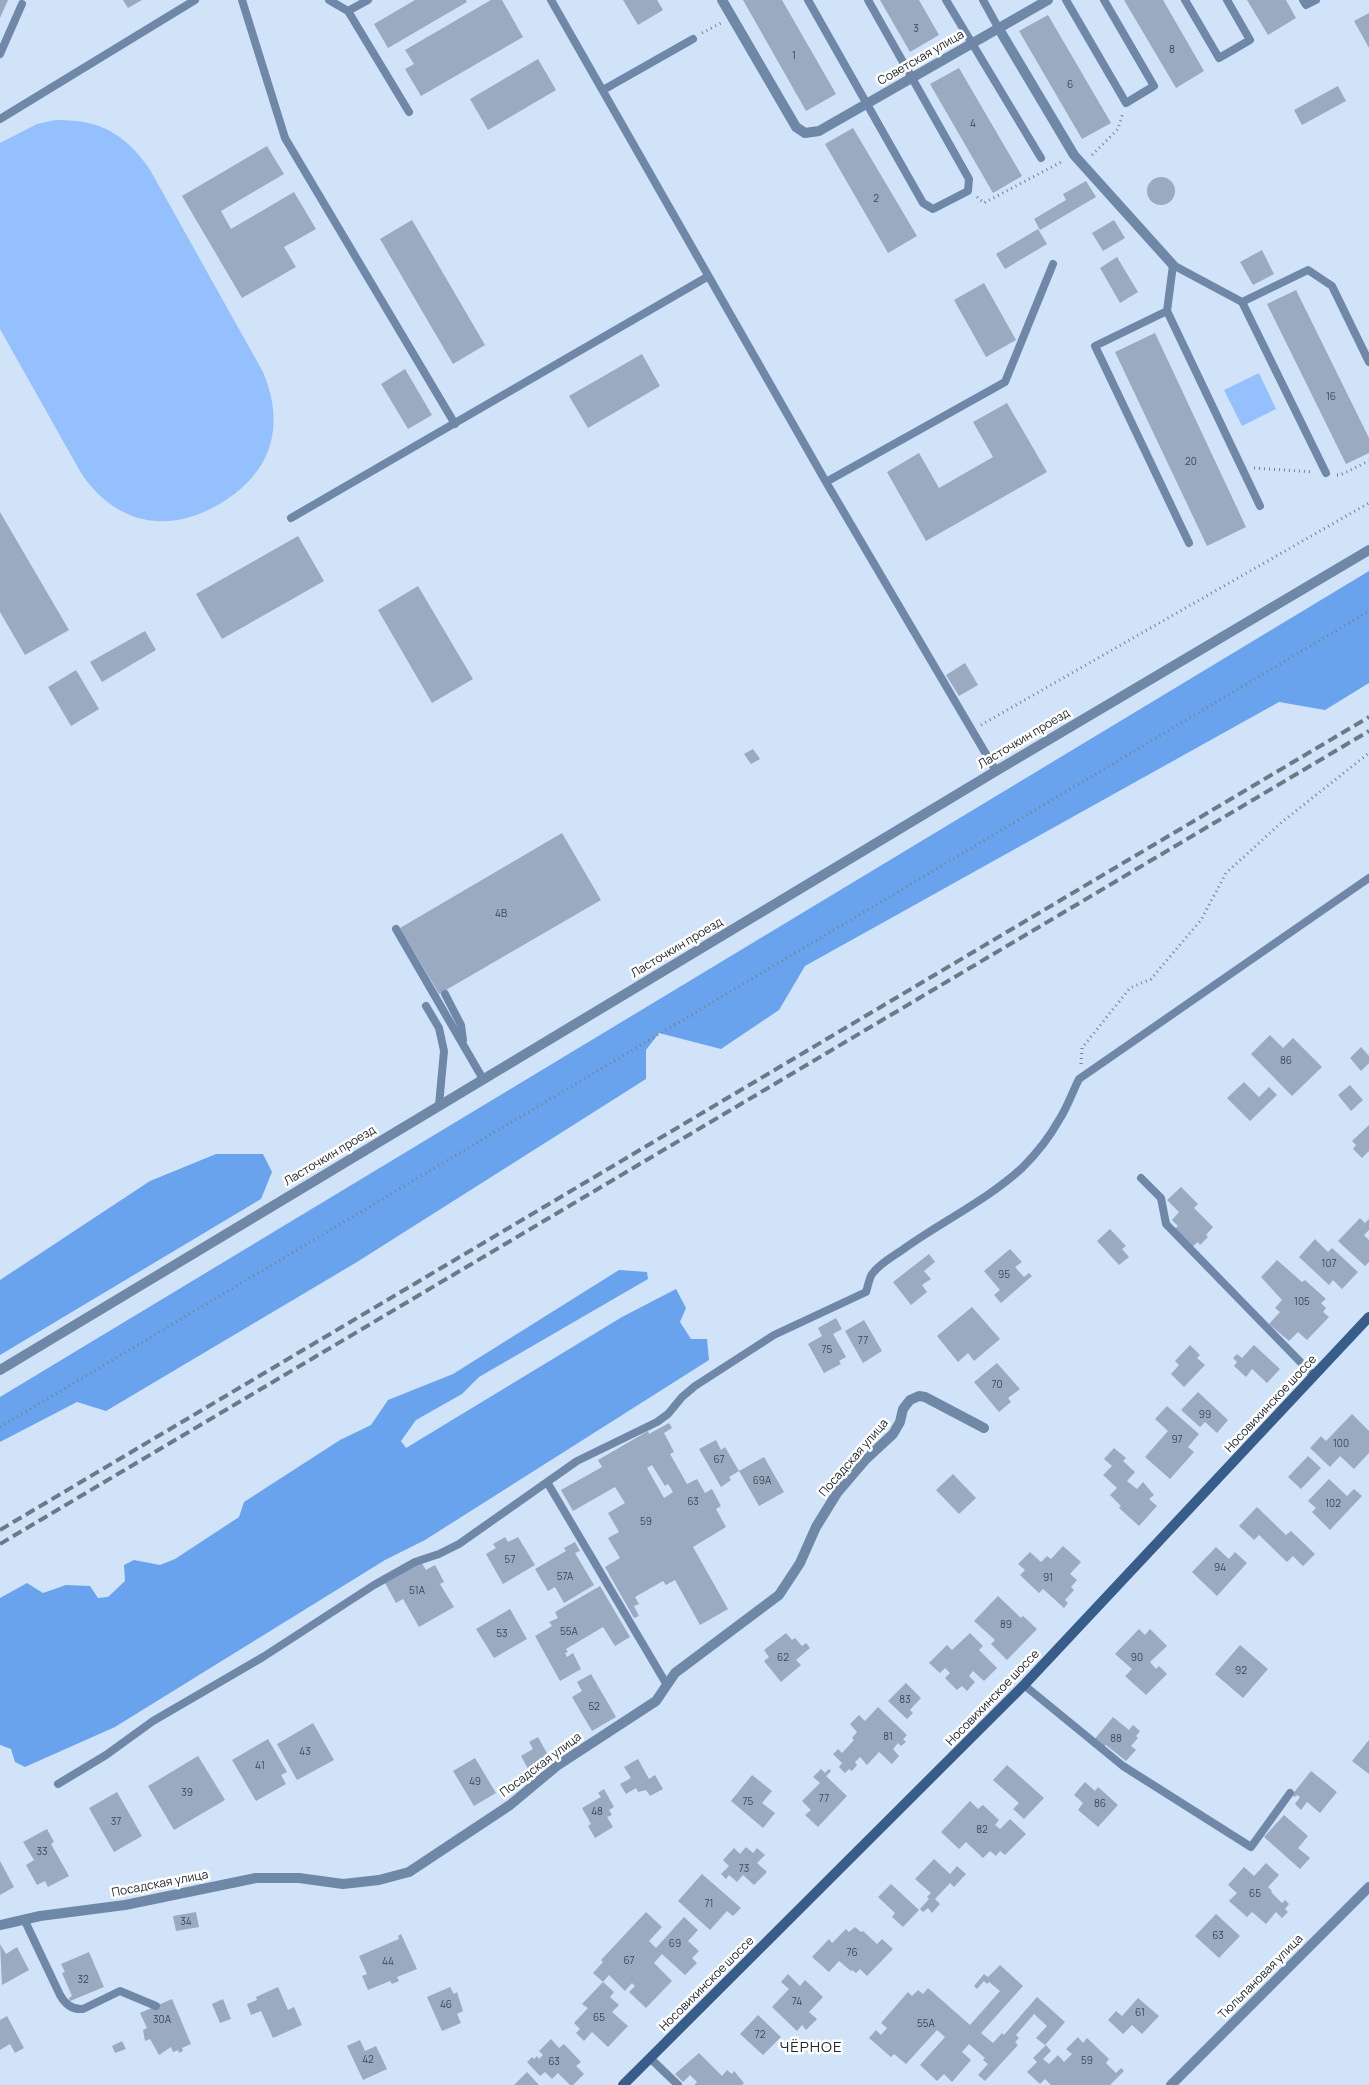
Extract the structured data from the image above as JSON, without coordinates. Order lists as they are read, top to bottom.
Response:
{
  "streets": {
    "main road": ["Носовихинское шоссе"],
    "street": [
      "Советская улица",
      "Ласточкин проезд",
      "Посадская улица",
      "Тюльпановая улица"
    ]
  },
  "districts": ["ЧЁРНОЕ"],
  "house_numbers": [
    "3",
    "8",
    "1",
    "6",
    "4",
    "2",
    "16",
    "20",
    "4В",
    "86",
    "107",
    "95",
    "105",
    "77",
    "75",
    "70",
    "99",
    "97",
    "100",
    "67",
    "69А",
    "63",
    "102",
    "59",
    "57",
    "94",
    "57А",
    "91",
    "51А",
    "89",
    "55А",
    "53",
    "62",
    "90",
    "92",
    "83",
    "52",
    "81",
    "88",
    "43",
    "41",
    "49",
    "39",
    "77",
    "75",
    "86",
    "48",
    "37",
    "82",
    "33",
    "73",
    "65",
    "71",
    "34",
    "63",
    "69",
    "76",
    "67",
    "44",
    "32",
    "74",
    "46",
    "61",
    "65",
    "30А",
    "55А",
    "72",
    "42",
    "59",
    "63"
  ]
}
